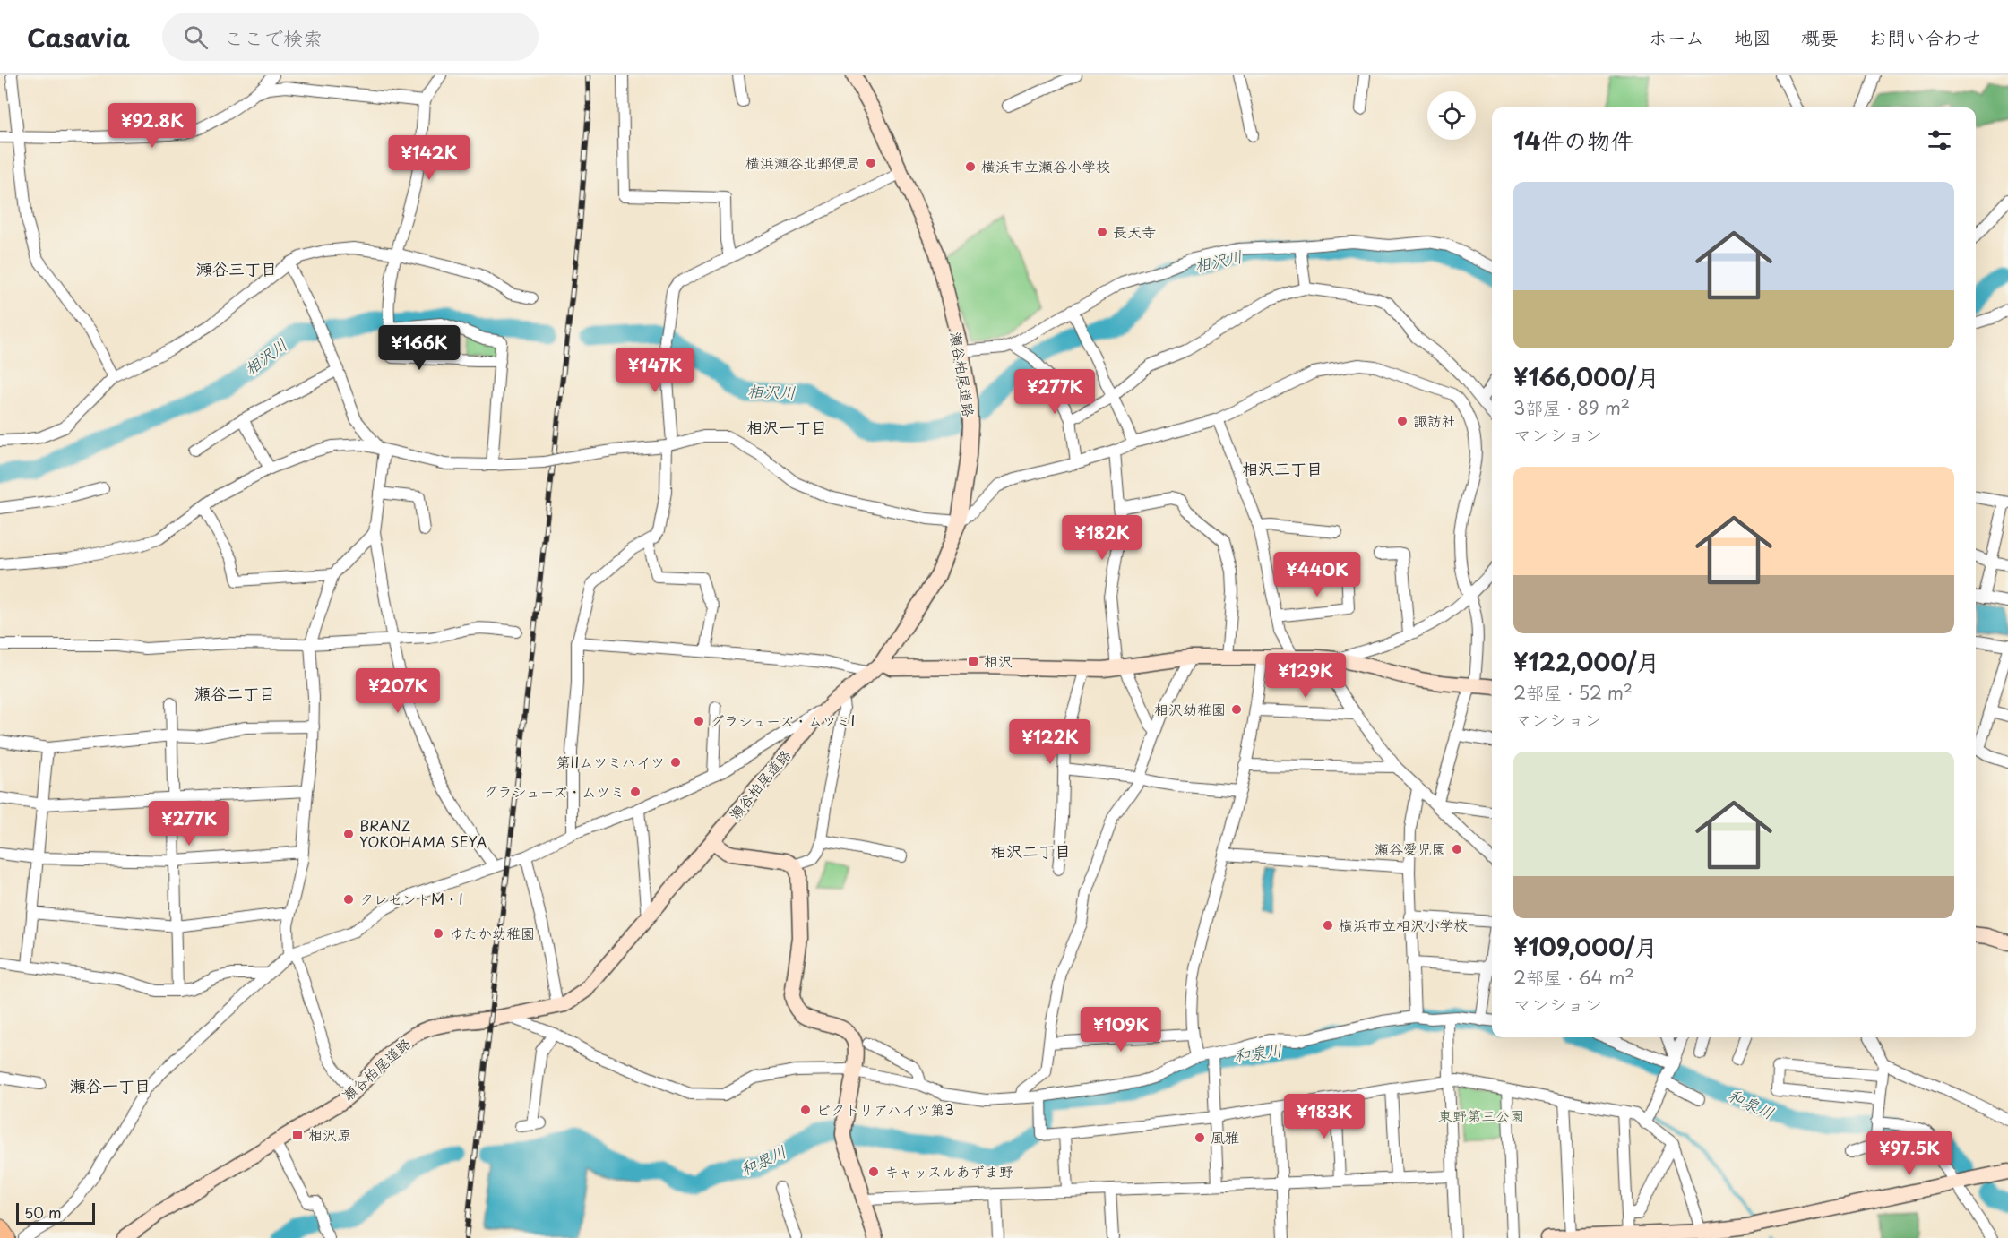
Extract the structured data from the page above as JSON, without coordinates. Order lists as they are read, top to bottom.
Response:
{
  "streets": {
    "street": ["瀬谷柏尾道路"]
  },
  "districts": [
    "瀬谷三丁目",
    "相沢一丁目",
    "相沢三丁目",
    "瀬谷二丁目",
    "相沢二丁目",
    "瀬谷一丁目"
  ],
  "water": ["相沢川", "和泉川"],
  "parks": ["東野第三公園"],
  "places": {
    "other": [
      "横浜瀬谷北郵便局",
      "横浜市立瀬谷小学校",
      "長天寺",
      "諏訪社",
      "相沢幼稚園",
      "グラシューズ・ムツミI",
      "第IIムツミハイツ",
      "グラシューズ・ムツミ",
      "BRANZ YOKOHAMA SEYA",
      "瀬谷愛児園",
      "クレセントM・I",
      "横浜市立相沢小学校",
      "ゆたか幼稚園",
      "ビクトリアハイツ第3",
      "風雅",
      "キャッスルあずま野"
    ],
    "transit": ["相沢", "相沢原"]
  },
  "scale_bar": "50 m",
  "page": {
    "header": "Casavia",
    "search": "ここで検索",
    "nav": [
      "ホーム",
      "地図",
      "概要",
      "お問い合わせ"
    ],
    "price": [
      "¥92.8K",
      "¥142K",
      "¥166K",
      "¥147K",
      "¥277K",
      "¥182K",
      "¥440K",
      "¥129K",
      "¥207K",
      "¥122K",
      "¥277K",
      "¥109K",
      "¥183K",
      "¥97.5K"
    ],
    "heading": "14件の物件",
    "list": [
      {
        "name": "¥166,000/月",
        "note": "3部屋 · 89 m² · マンション"
      },
      {
        "name": "¥122,000/月",
        "note": "2部屋 · 52 m² · マンション"
      },
      {
        "name": "¥109,000/月",
        "note": "2部屋 · 64 m² · マンション"
      }
    ],
    "scale": "50 m"
  }
}
